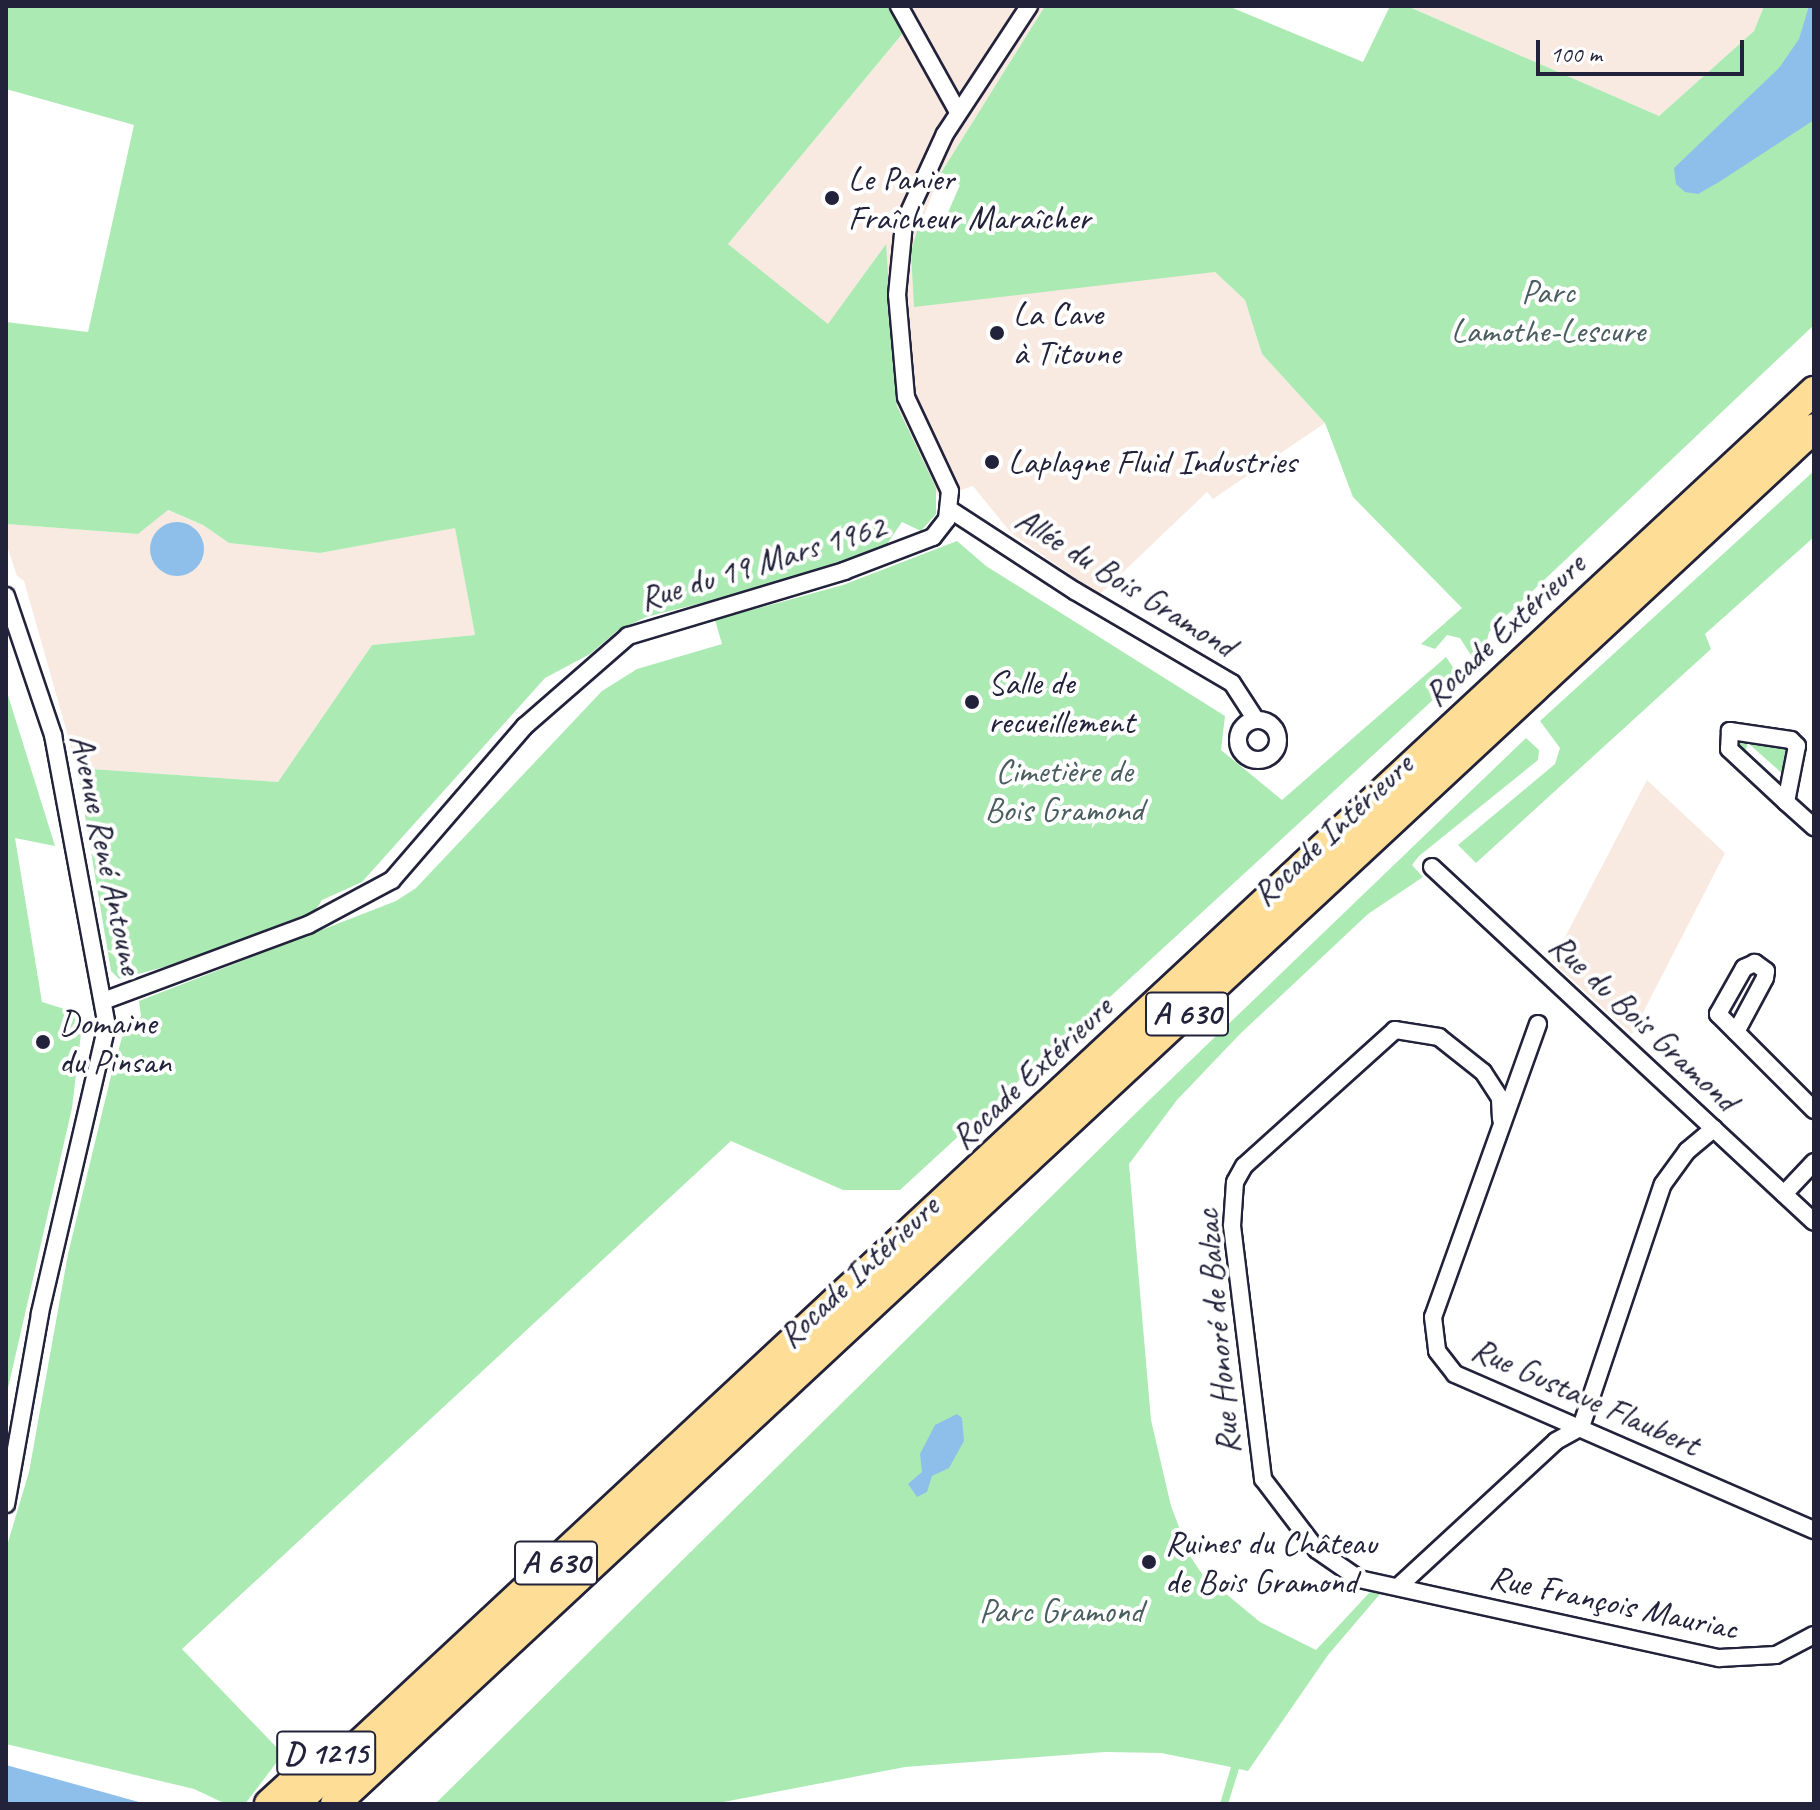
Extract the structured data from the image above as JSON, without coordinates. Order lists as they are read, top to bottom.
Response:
{
  "streets": {
    "highway": [
      "Rocade Extérieure",
      "Rocade Intérieure",
      "A 630",
      "D 1215"
    ],
    "street": [
      "Rue du 19 Mars 1962",
      "Allée du Bois Gramond",
      "Avenue René Antoune",
      "Rue du Bois Gramond",
      "Rue Honoré de Balzac",
      "Rue Gustave Flaubert",
      "Rue François Mauriac"
    ]
  },
  "crossings": [
    ["Rue du 19 Mars 1962", "Allée du Bois Gramond"],
    ["Rue du 19 Mars 1962", "Avenue René Antoune"],
    ["Rocade Extérieure", "D 1215"],
    ["Rue Honoré de Balzac", "Rue Gustave Flaubert"],
    ["Rue Honoré de Balzac", "Rue François Mauriac"]
  ],
  "parks": ["Parc Lamothe-Lescure", "Cimetière de Bois Gramond", "Parc Gramond"],
  "places": [
    "Le Panier Fraîcheur Maraîcher",
    "La Cave à Titoune",
    "Laplagne Fluid Industries",
    "Salle de recueillement",
    "Domaine du Pinsan",
    "Ruines du Château de Bois Gramond"
  ],
  "scale_bar": "100 m"
}
